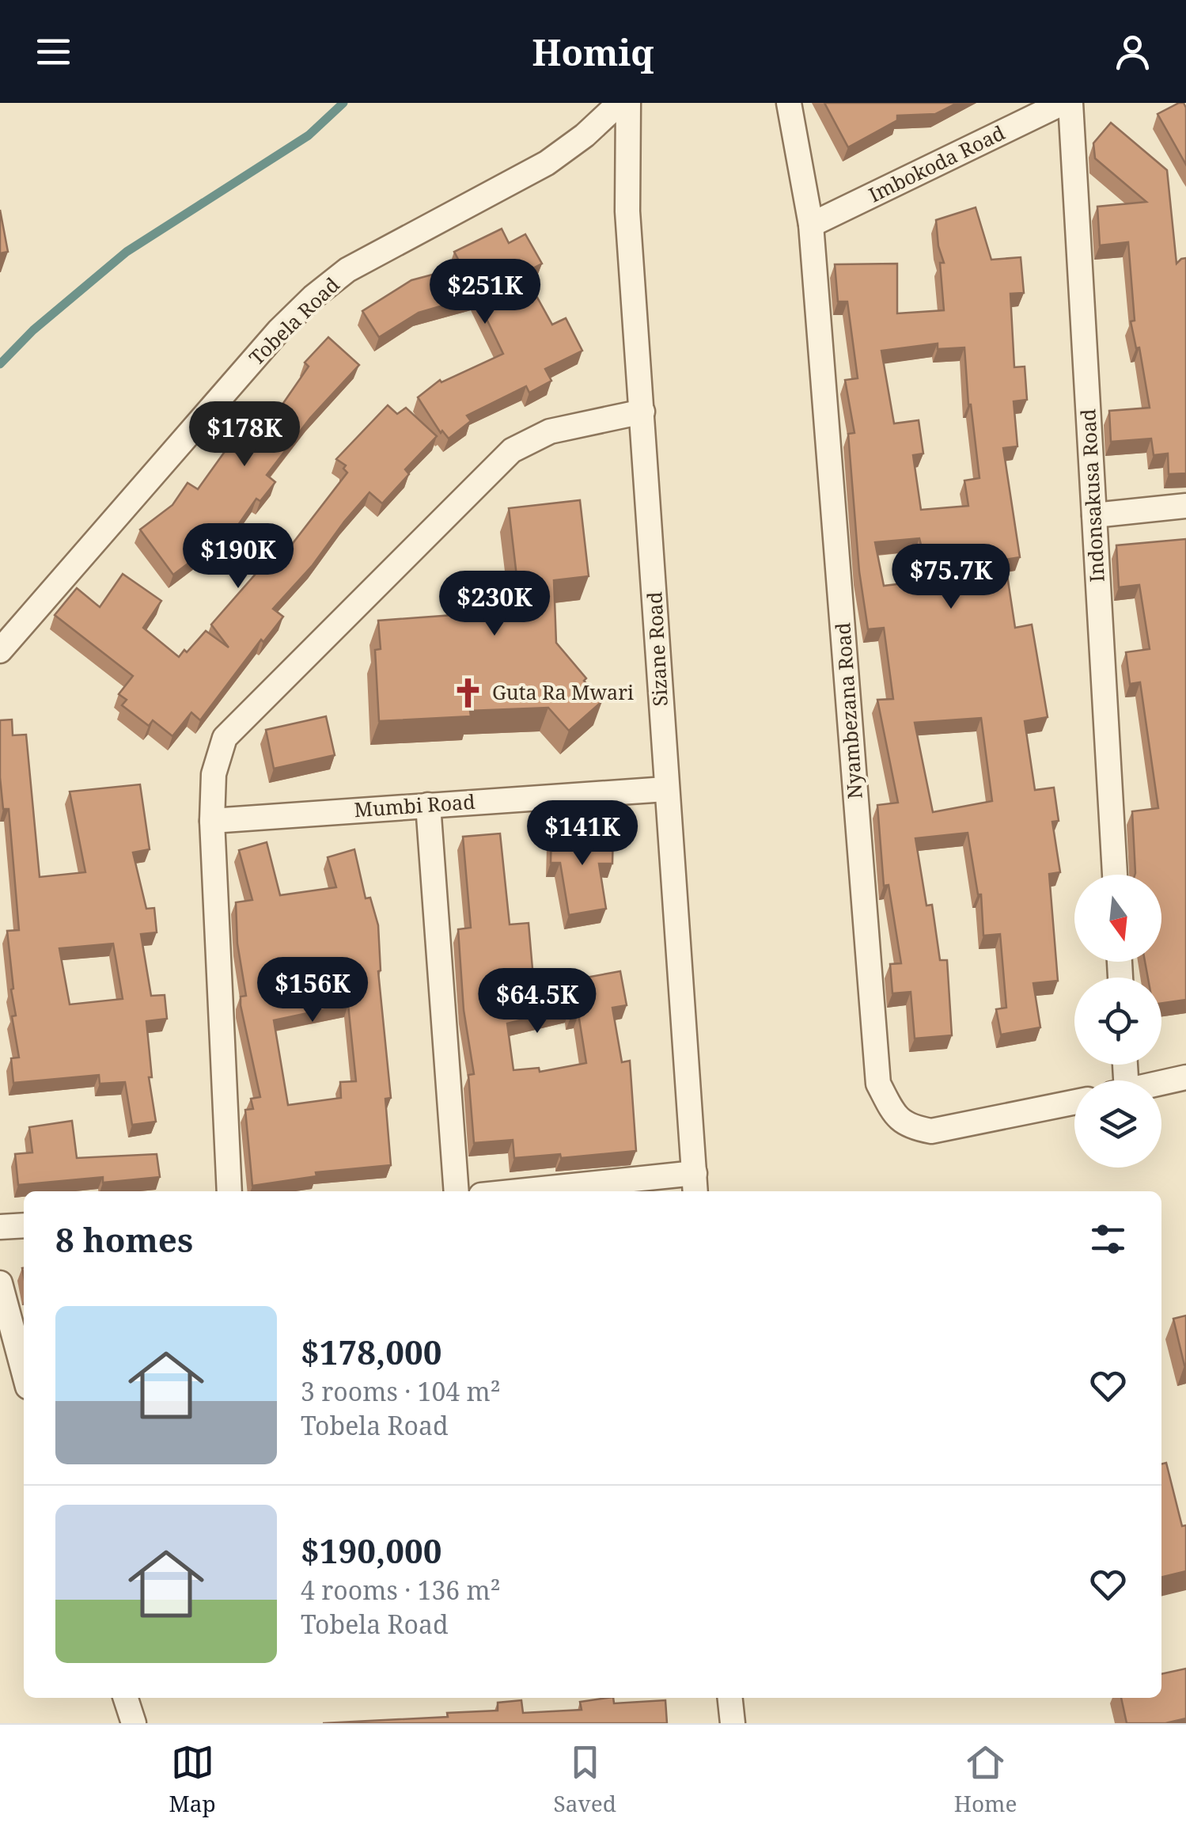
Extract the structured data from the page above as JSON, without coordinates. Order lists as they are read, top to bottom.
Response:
{
  "streets": {
    "street": [
      "Imbokoda Road",
      "Tobela Road",
      "Indonsakusa Road",
      "Sizane Road",
      "Nyambezana Road",
      "Mumbi Road"
    ]
  },
  "crossings": [
    ["Imbokoda Road", "Nyambezana Road"],
    ["Sizane Road", "Mumbi Road"]
  ],
  "places": {
    "church": ["Guta Ra Mwari"]
  },
  "north": "bottom",
  "page": {
    "header": "Homiq",
    "price": [
      "$251K",
      "$178K",
      "$190K",
      "$75.7K",
      "$230K",
      "$141K",
      "$156K",
      "$64.5K"
    ],
    "heading": "8 homes",
    "list": [
      {
        "name": "$178,000",
        "note": "3 rooms · 104 m² · Tobela Road"
      },
      {
        "name": "$190,000",
        "note": "4 rooms · 136 m² · Tobela Road"
      }
    ],
    "tabs": ["Map", "Saved", "Home"]
  }
}
